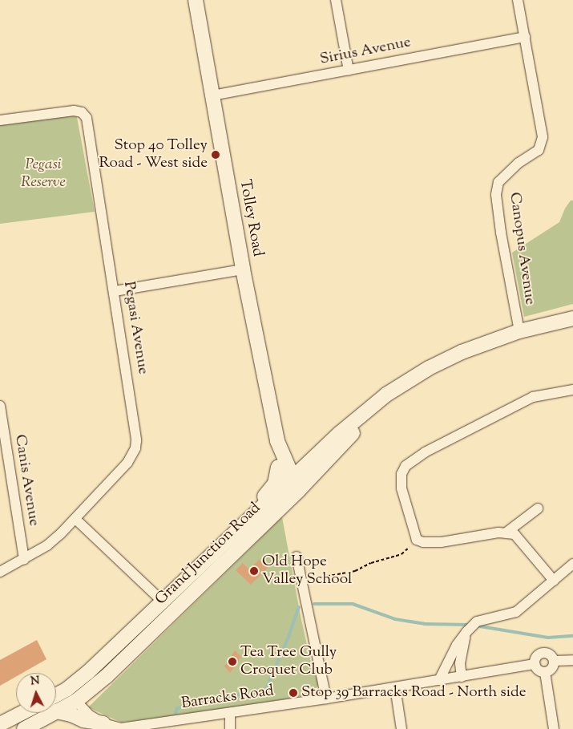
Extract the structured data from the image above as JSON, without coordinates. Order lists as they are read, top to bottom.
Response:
{
  "streets": {
    "main road": ["Tolley Road", "Grand Junction Road"],
    "street": [
      "Sirius Avenue",
      "Canopus Avenue",
      "Pegasi Avenue",
      "Canis Avenue",
      "Barracks Road"
    ]
  },
  "crossings": [
    ["Sirius Avenue", "Tolley Road"],
    ["Sirius Avenue", "Canopus Avenue"],
    ["Tolley Road", "Grand Junction Road"],
    ["Canopus Avenue", "Grand Junction Road"],
    ["Pegasi Avenue", "Canis Avenue"],
    ["Grand Junction Road", "Barracks Road"]
  ],
  "parks": ["Pegasi Reserve"],
  "places": [
    "Stop 40 Tolley Road - West side",
    "Old Hope Valley School",
    "Tea Tree Gully Croquet Club",
    "Stop 39 Barracks Road - North side"
  ],
  "north": "top"
}
